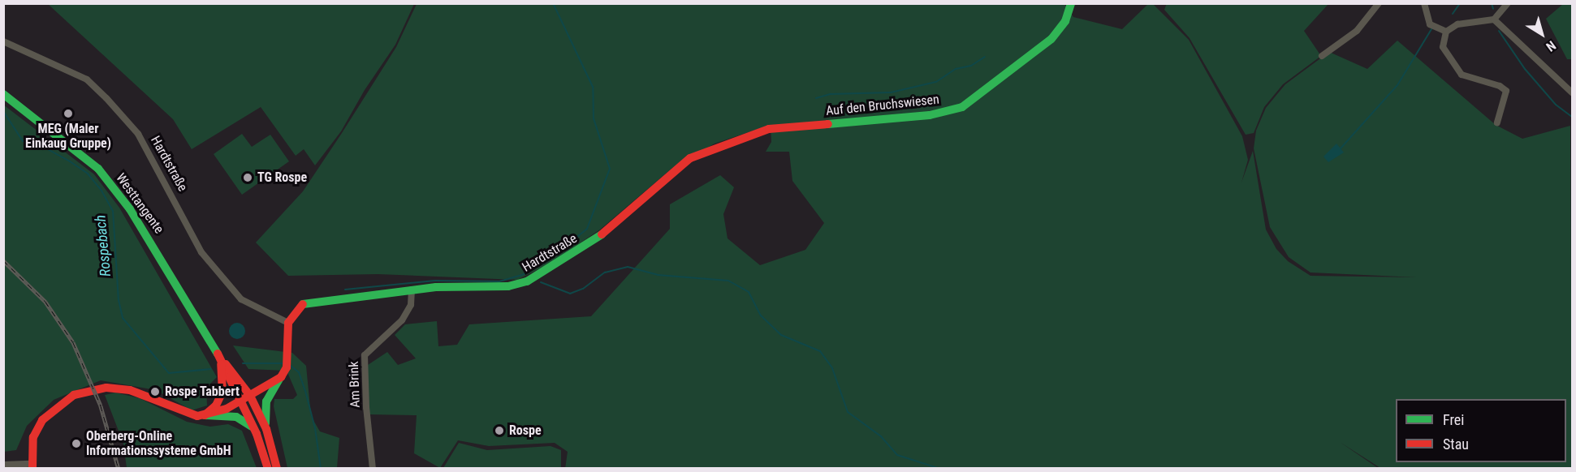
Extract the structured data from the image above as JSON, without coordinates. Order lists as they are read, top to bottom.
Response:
{
  "streets": {
    "street": [
      "Auf den Bruchswiesen",
      "Hardtstraße",
      "Westtangente",
      "Am Brink"
    ]
  },
  "crossings": [
    ["Auf den Bruchswiesen", "Hardtstraße"],
    ["Hardtstraße", "Am Brink"]
  ],
  "water": ["Rospebach"],
  "places": [
    "MEG (Maler Einkaug Gruppe)",
    "TG Rospe",
    "Rospe Tabbert",
    "Rospe",
    "Oberberg-Online Informationssysteme GmbH"
  ],
  "legend": ["Frei", "Stau"],
  "north": "bottom right"
}
